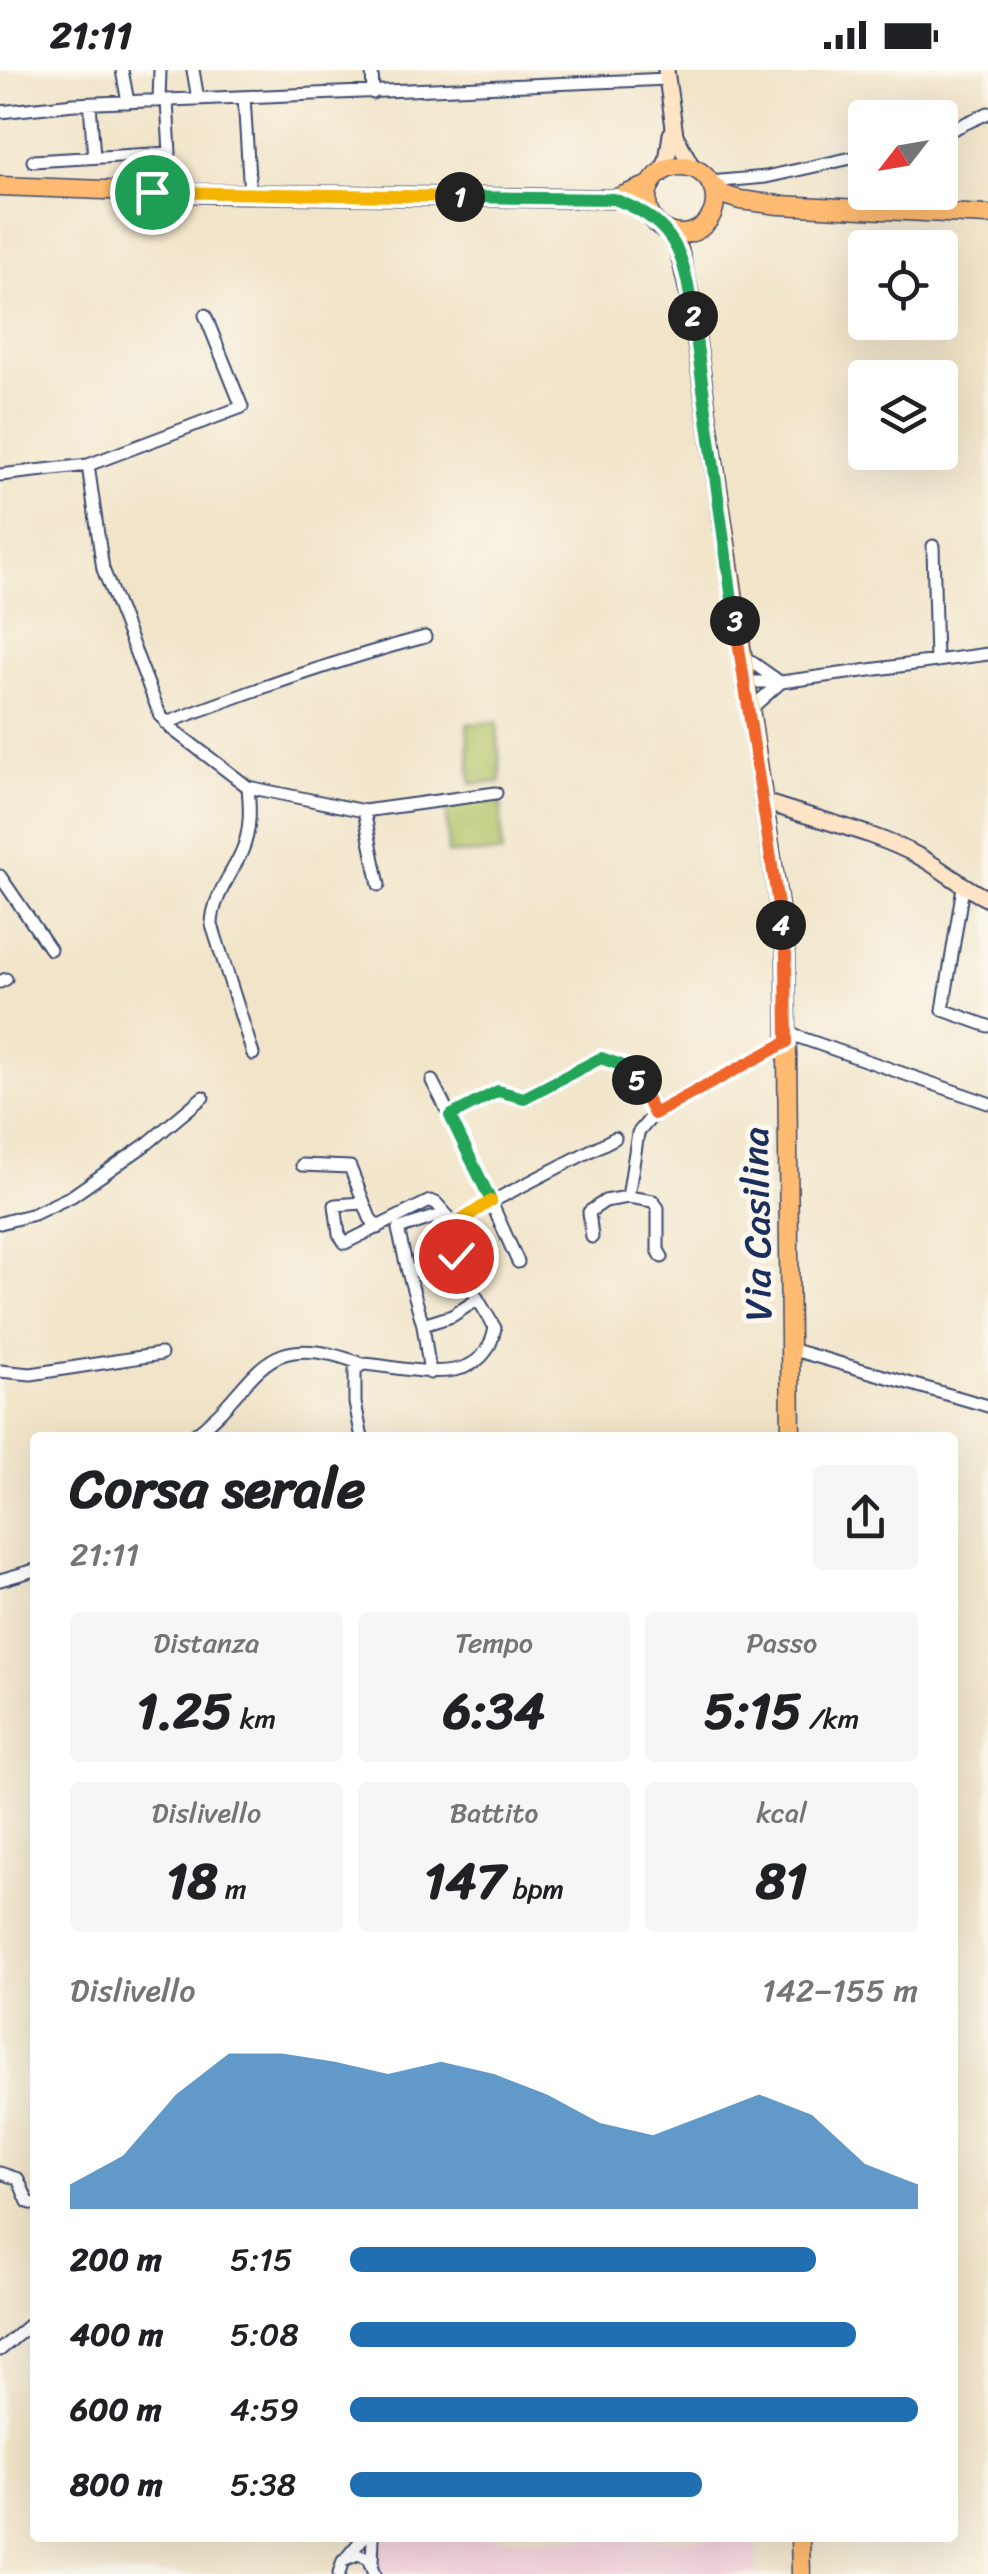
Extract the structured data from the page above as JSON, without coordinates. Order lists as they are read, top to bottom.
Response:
{
  "streets": {
    "main road": ["Via Casilina"]
  },
  "north": "bottom left",
  "page": {
    "status": "21:11",
    "pins": [
      "1",
      "2",
      "3",
      "4",
      "5"
    ],
    "heading": ["Corsa serale", "21:11"],
    "stats": [
      ["Distanza", "1.25 km"],
      ["Tempo", "6:34"],
      ["Passo", "5:15 /km"],
      ["Dislivello", "18 m"],
      ["Battito", "147 bpm"],
      ["kcal", "81"]
    ],
    "chart": ["Dislivello", "142–155 m"],
    "list": [
      {
        "name": "200 m",
        "note": "5:15"
      },
      {
        "name": "400 m",
        "note": "5:08"
      },
      {
        "name": "600 m",
        "note": "4:59"
      },
      {
        "name": "800 m",
        "note": "5:38"
      }
    ]
  }
}
